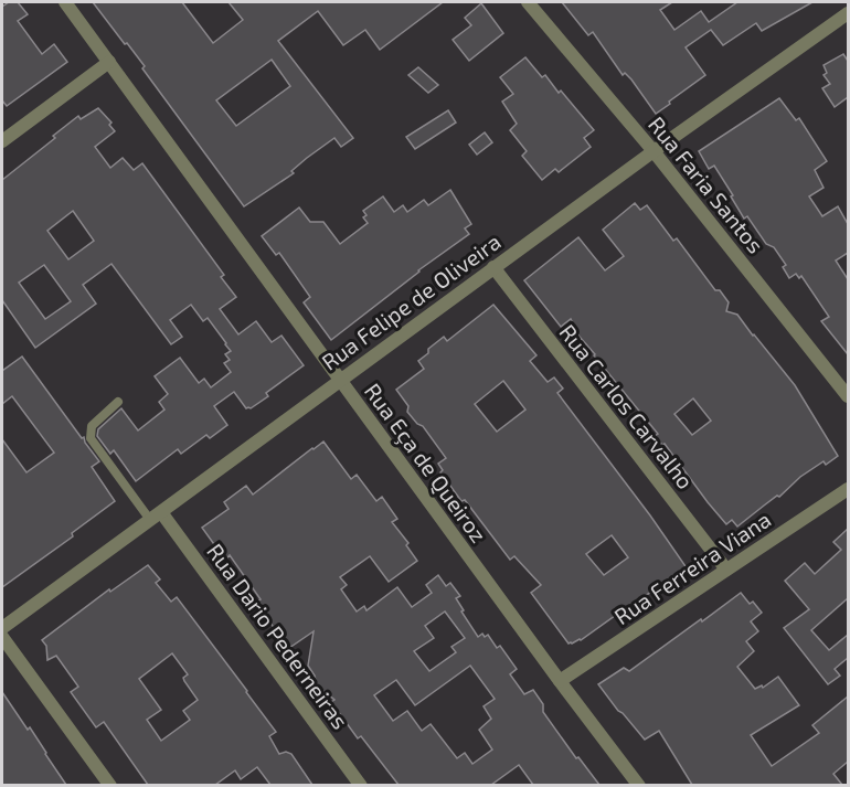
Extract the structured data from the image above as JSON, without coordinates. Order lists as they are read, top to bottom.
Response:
{
  "streets": {
    "street": [
      "Rua Faria Santos",
      "Rua Felipe de Oliveira",
      "Rua Carlos Carvalho",
      "Rua Eça de Queiroz",
      "Rua Ferreira Viana",
      "Rua Dario Pederneiras"
    ]
  },
  "crossings": [
    ["Rua Faria Santos", "Rua Felipe de Oliveira"],
    ["Rua Felipe de Oliveira", "Rua Carlos Carvalho"],
    ["Rua Felipe de Oliveira", "Rua Eça de Queiroz"],
    ["Rua Felipe de Oliveira", "Rua Dario Pederneiras"],
    ["Rua Carlos Carvalho", "Rua Ferreira Viana"],
    ["Rua Eça de Queiroz", "Rua Ferreira Viana"]
  ]
}
